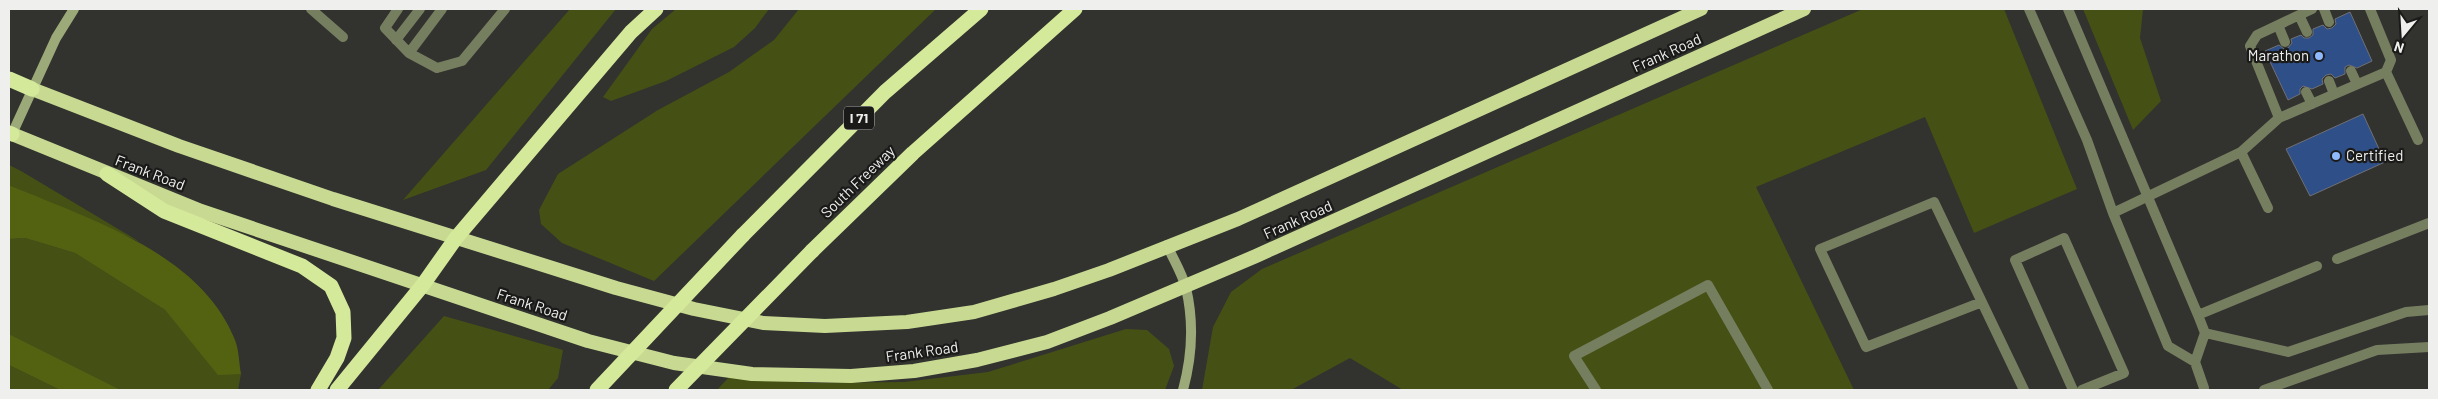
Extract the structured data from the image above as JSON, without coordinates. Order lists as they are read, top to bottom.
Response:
{
  "streets": {
    "highway": ["Frank Road", "I 71", "South Freeway"]
  },
  "places": ["Marathon", "Certified"],
  "north": "bottom"
}
